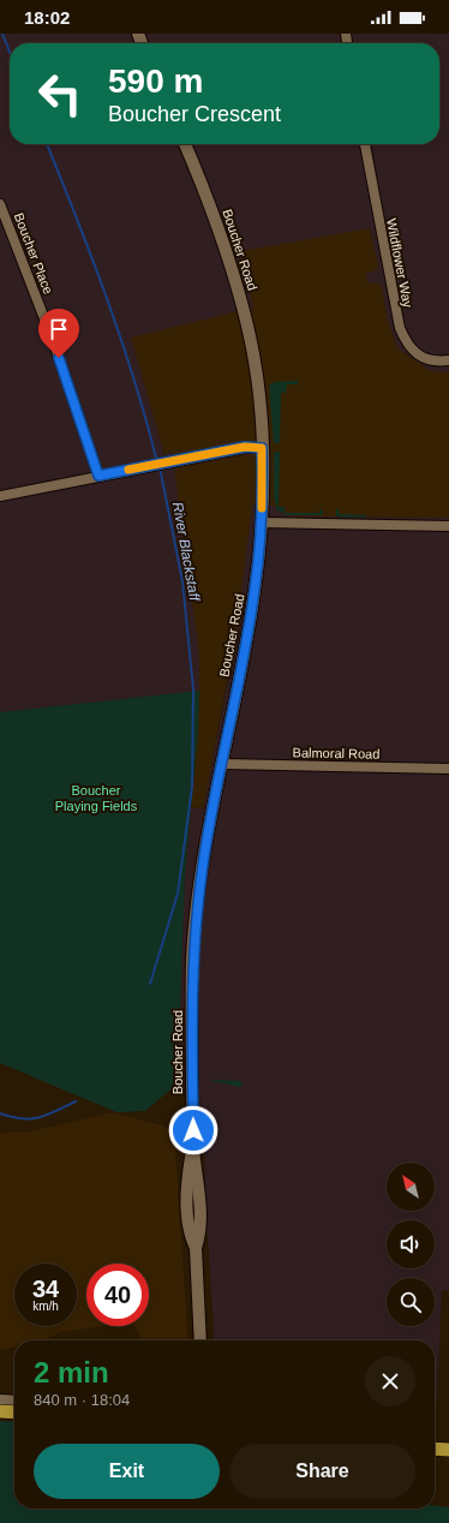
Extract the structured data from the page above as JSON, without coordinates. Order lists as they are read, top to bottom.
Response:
{
  "streets": {
    "street": [
      "Boucher Road",
      "Boucher Place",
      "Wildflower Way",
      "Balmoral Road"
    ]
  },
  "crossings": [
    ["Boucher Road", "Balmoral Road"]
  ],
  "water": ["River Blackstaff"],
  "parks": ["Boucher Playing Fields"],
  "north": "top left",
  "page": {
    "status": "18:02",
    "turn": ["590 m", "Boucher Crescent"],
    "speed": "34 km/h",
    "limit": "40",
    "heading": ["2 min", "840 m · 18:04"],
    "buttons": ["Exit", "Share"]
  }
}
